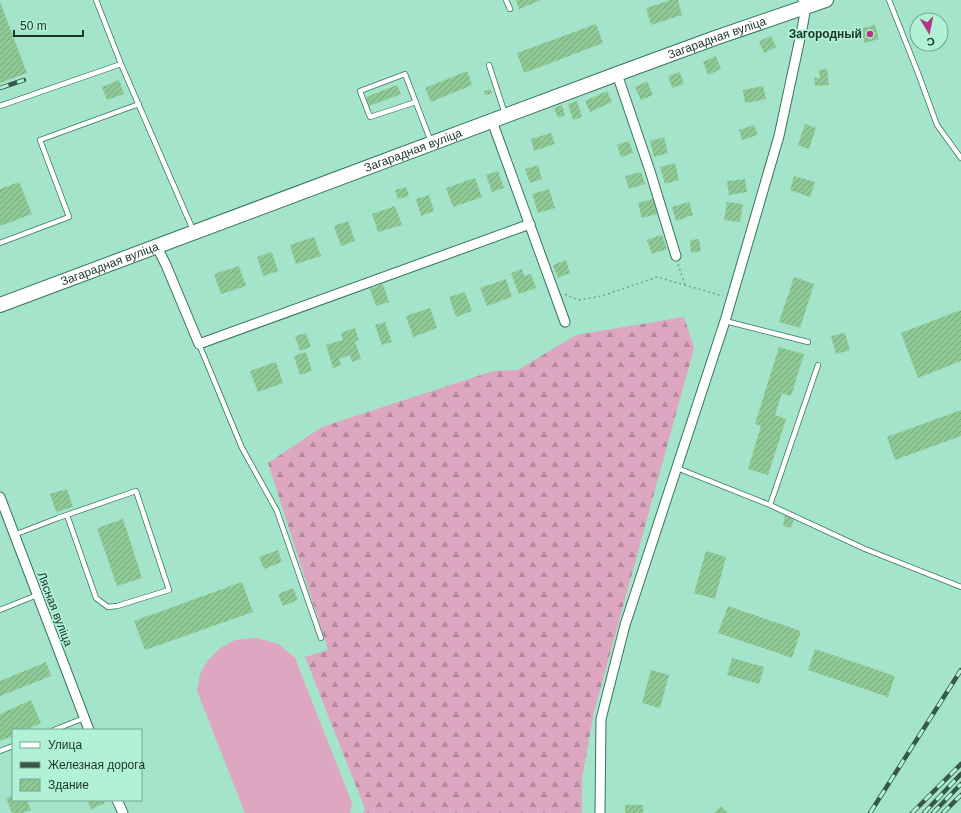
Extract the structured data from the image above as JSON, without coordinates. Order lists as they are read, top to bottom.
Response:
{
  "streets": {
    "main road": ["Загарадная вуліца"],
    "street": ["Лясная вуліца"]
  },
  "places": ["Загородный"],
  "legend": ["Улица", "Железная дорога", "Здание"],
  "scale_bar": "50 m",
  "north": "bottom"
}
